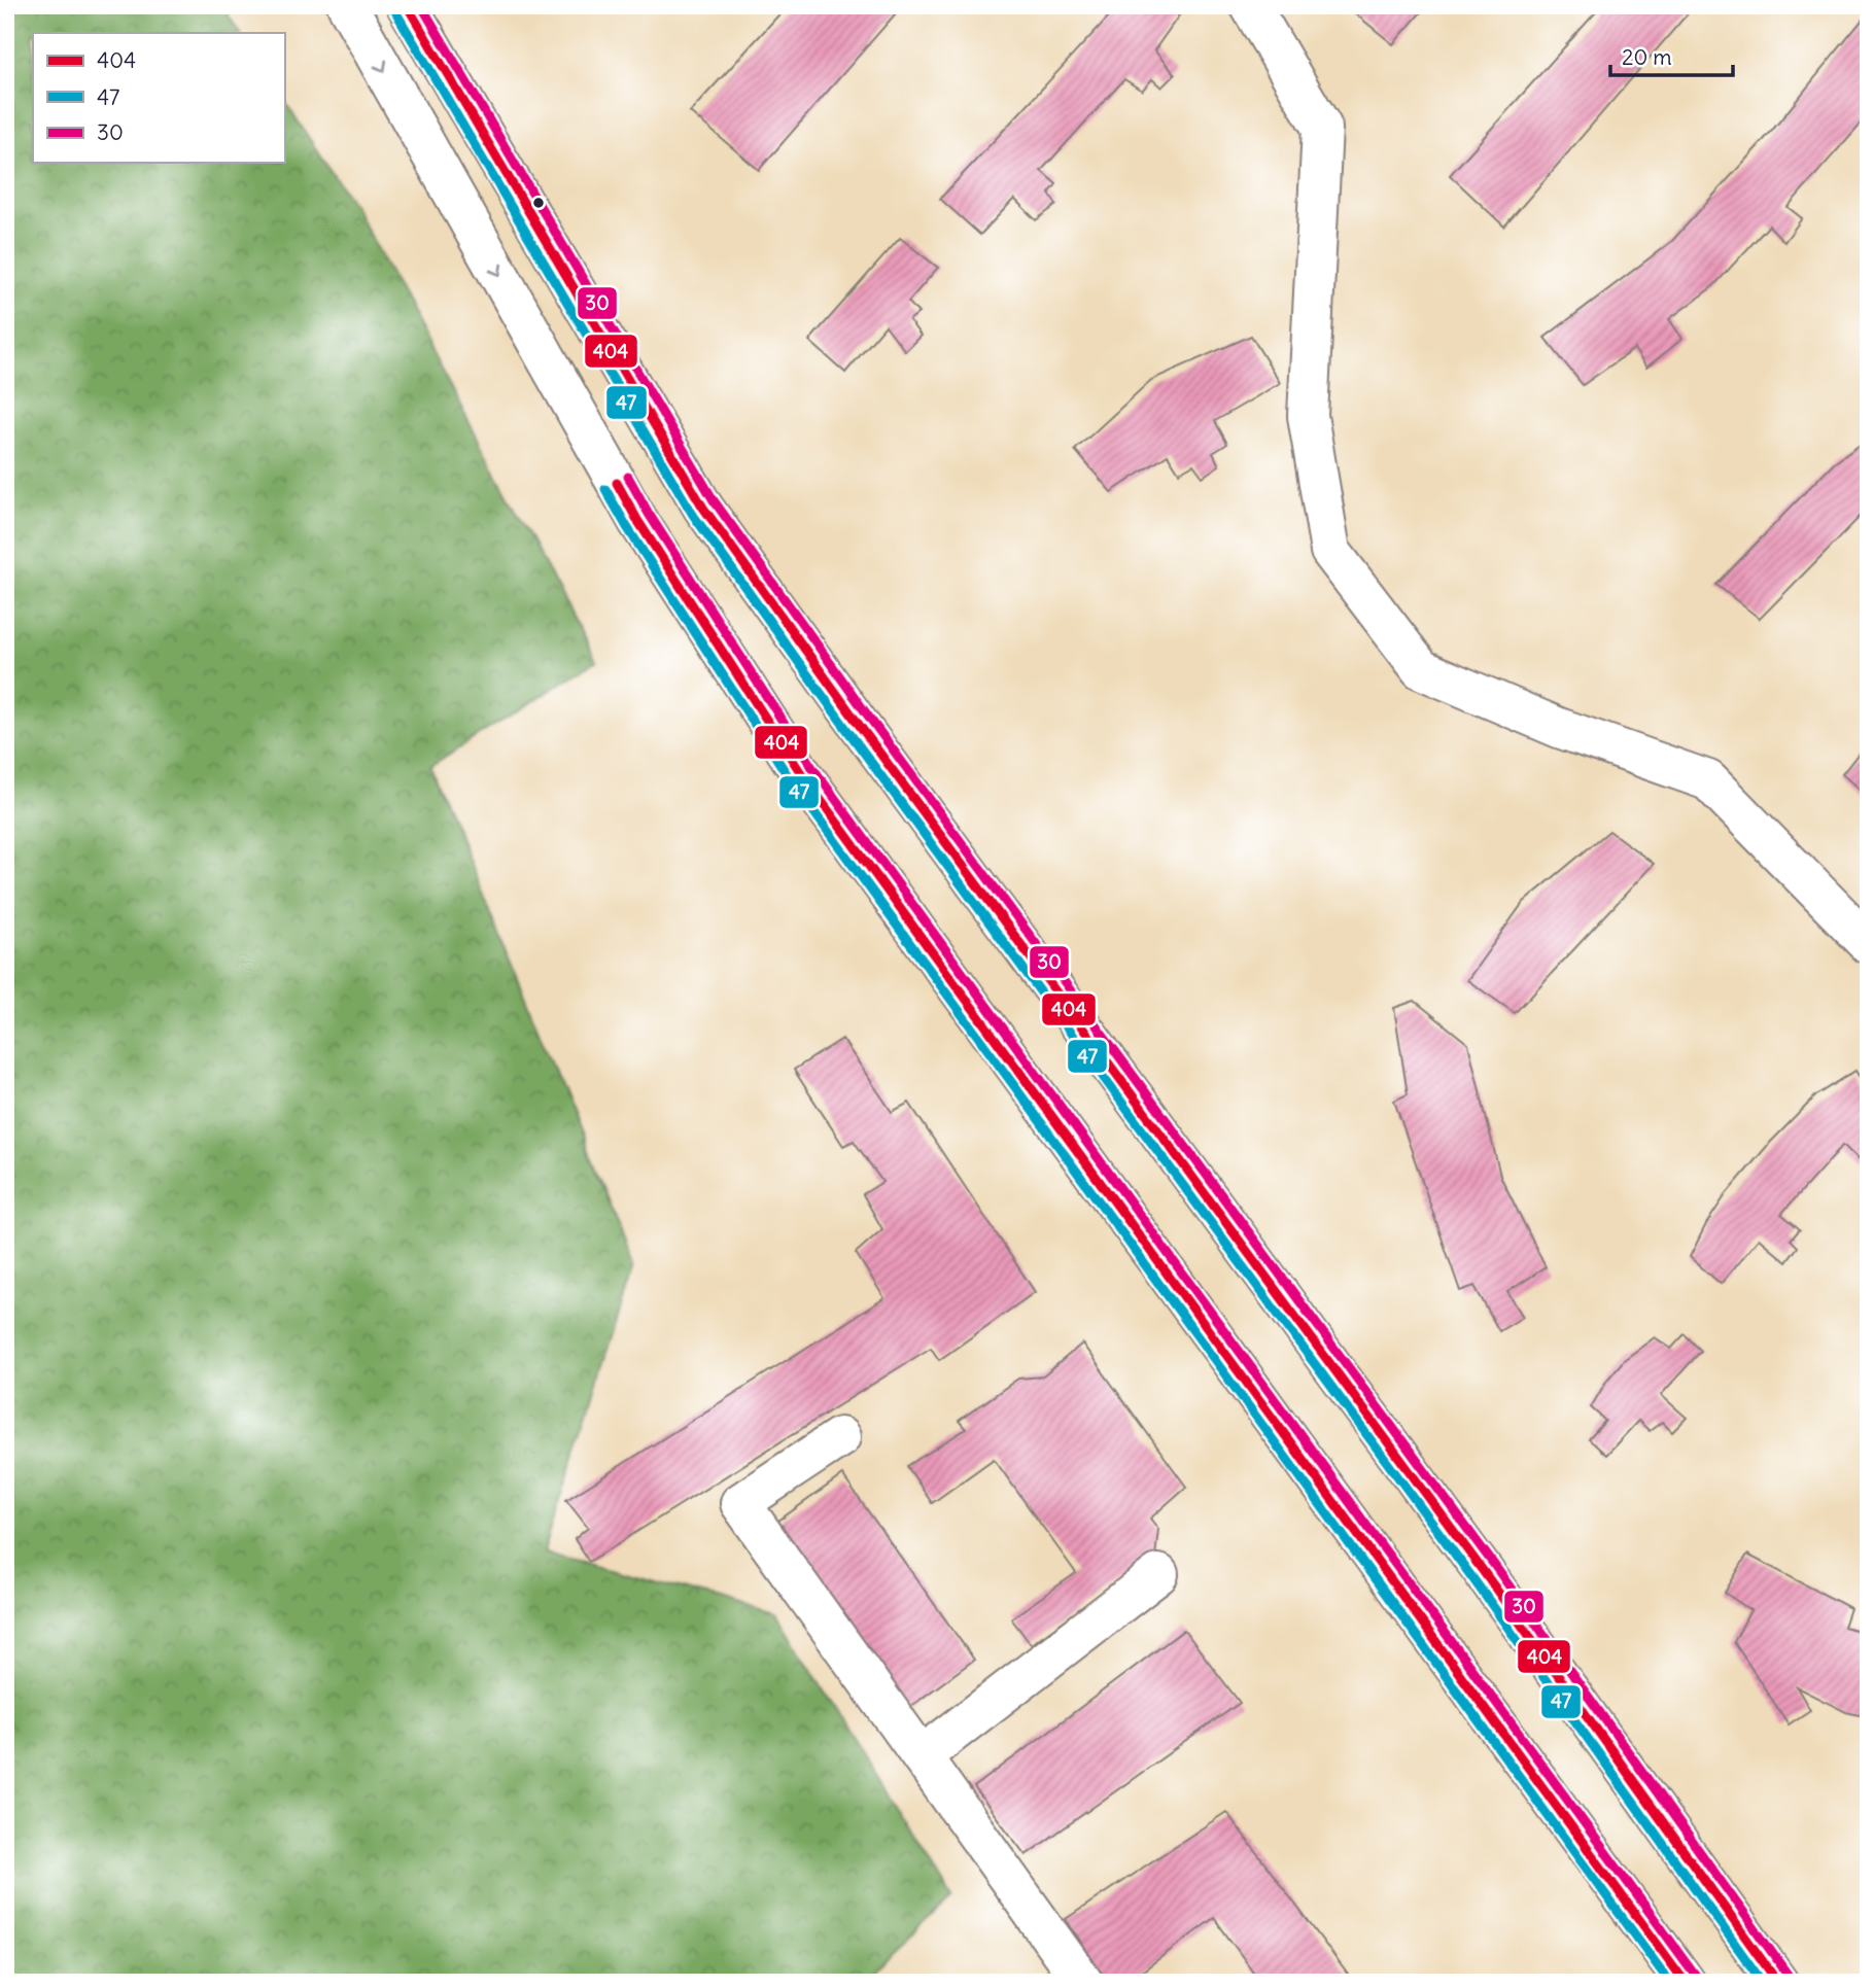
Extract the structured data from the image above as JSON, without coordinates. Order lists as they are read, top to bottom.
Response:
{
  "lines": ["transit line 404", "transit line 30", "transit line 47"],
  "legend": ["404", "47", "30"],
  "scale_bar": "20 m"
}
